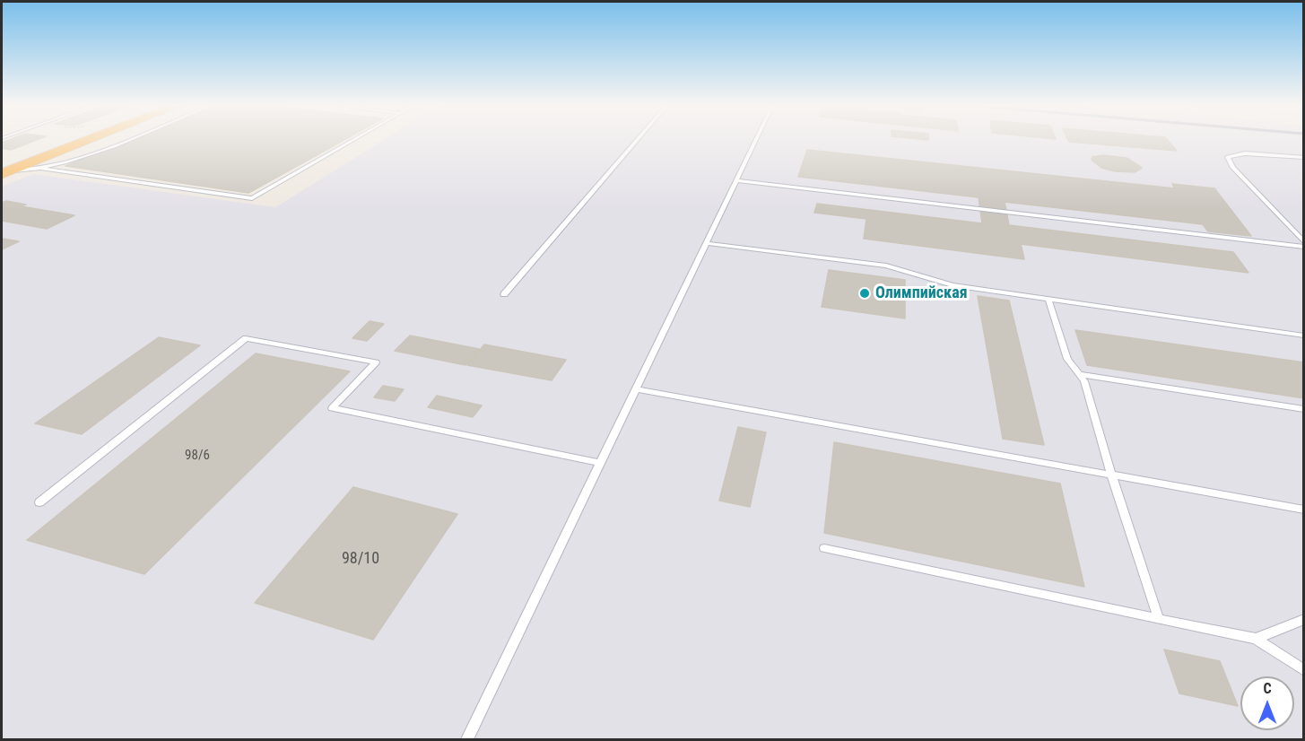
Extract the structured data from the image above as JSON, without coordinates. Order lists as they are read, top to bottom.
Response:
{
  "places": ["Олимпийская"],
  "house_numbers": ["98/6", "98/10"],
  "north": "top"
}
